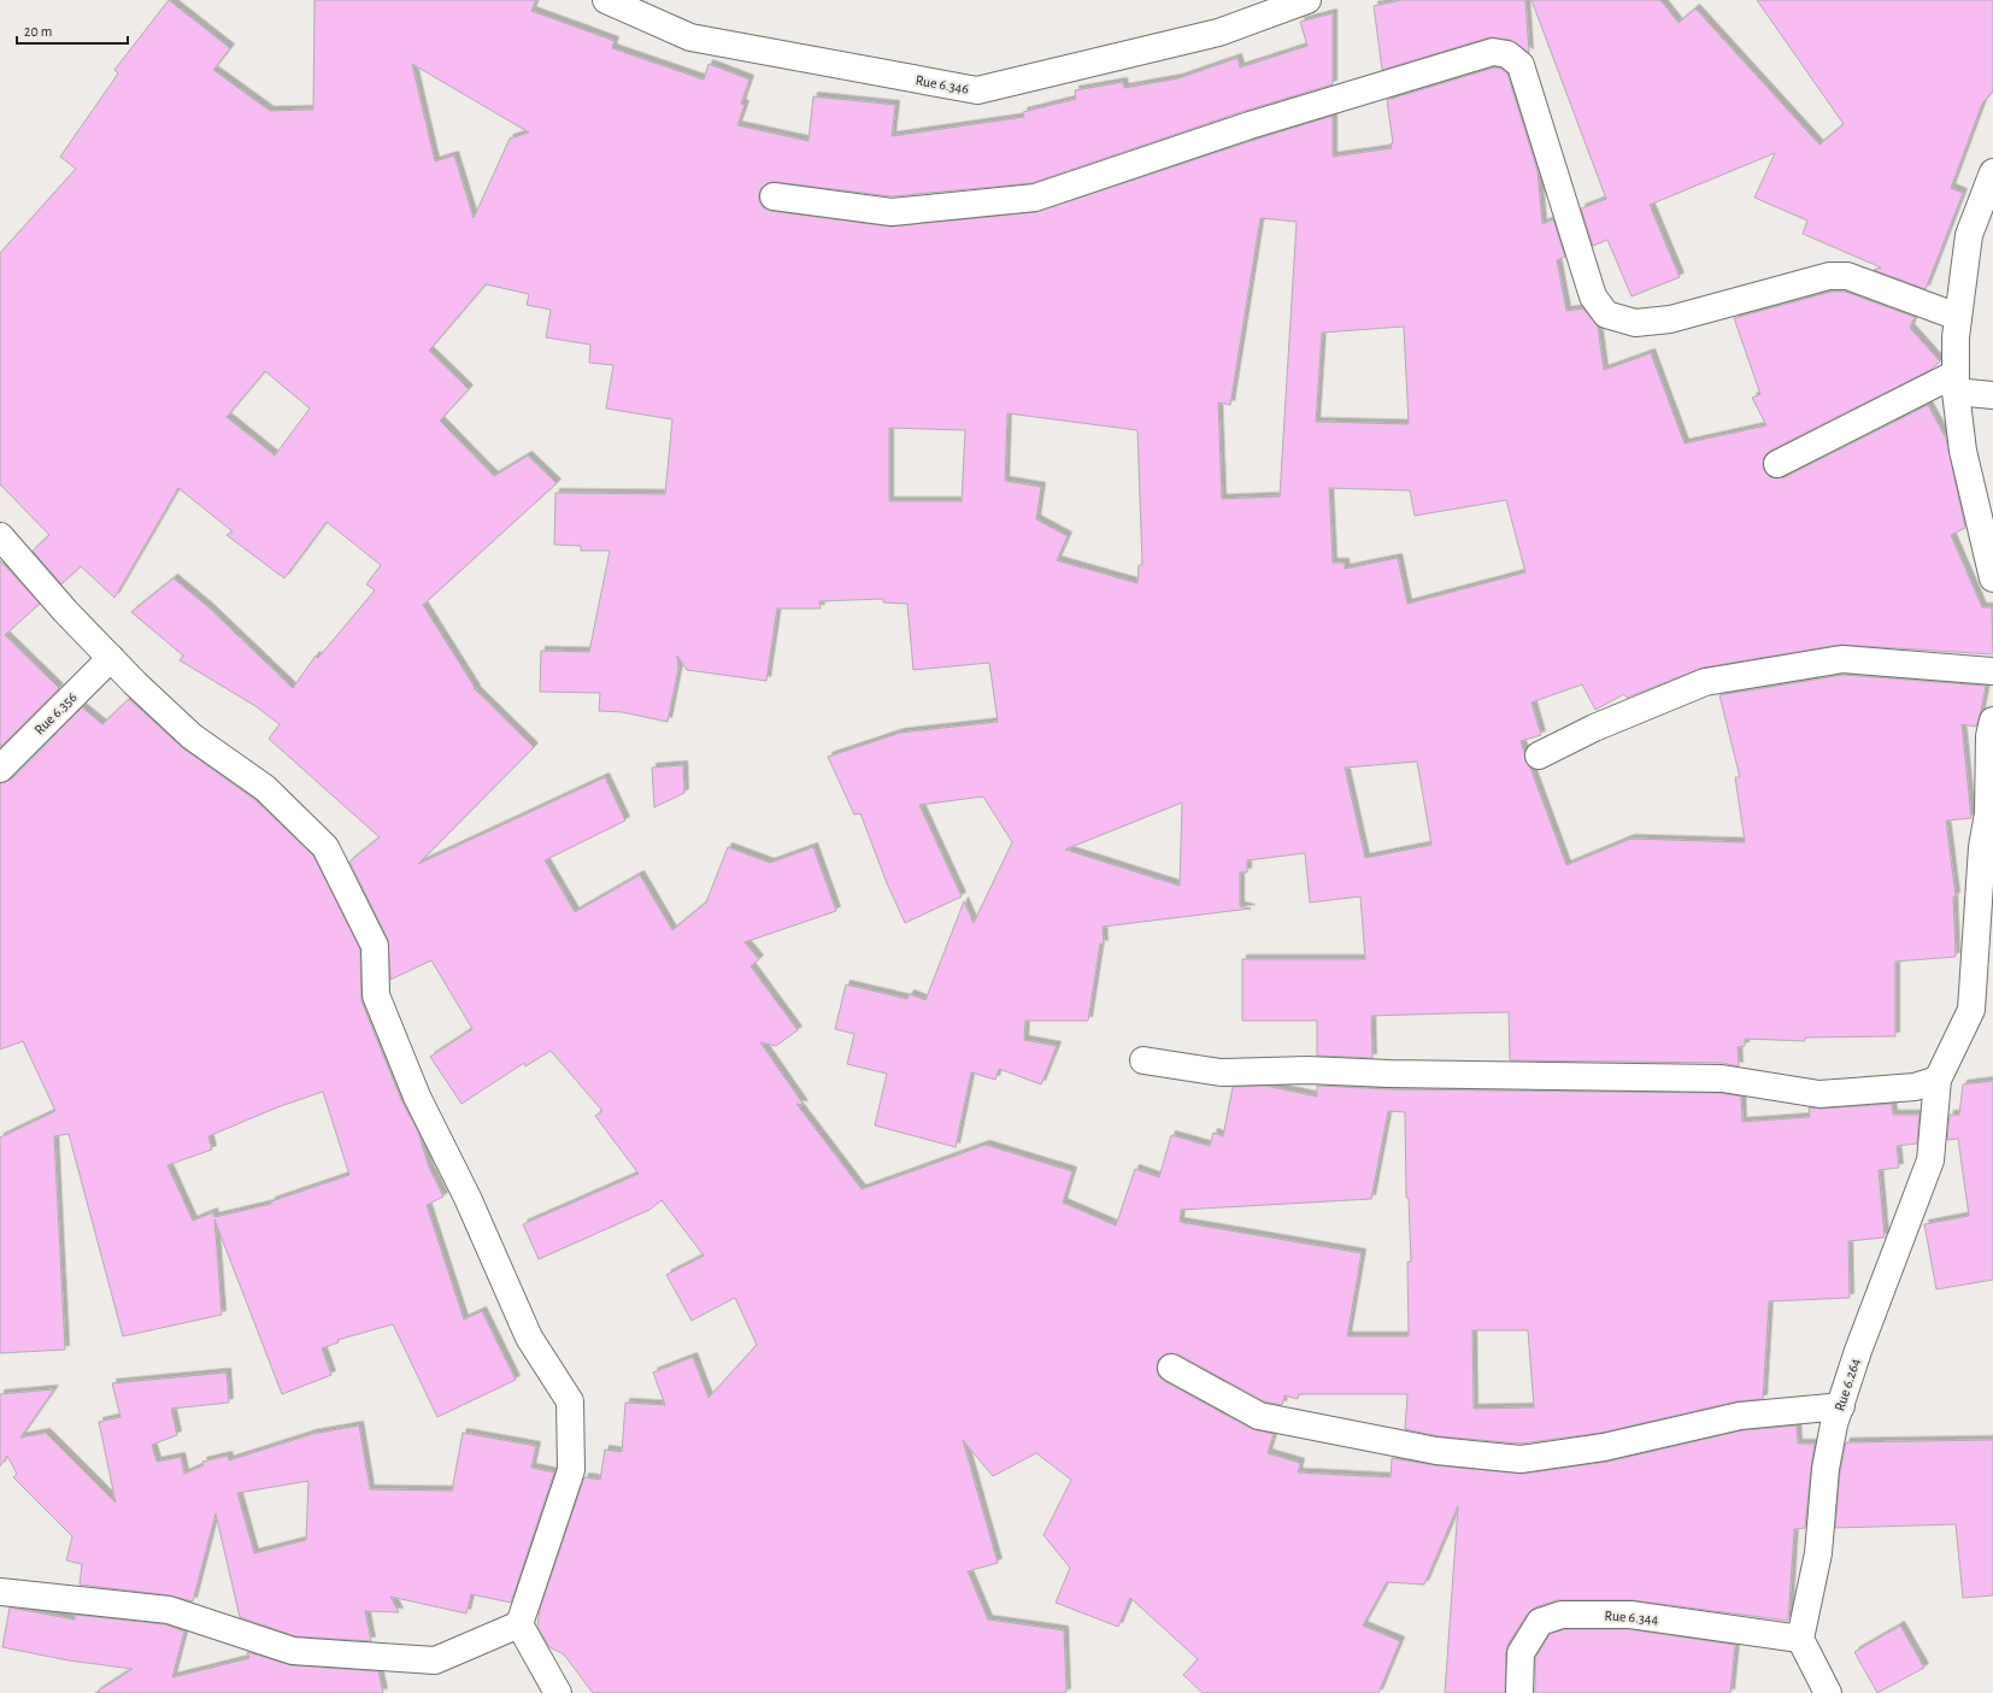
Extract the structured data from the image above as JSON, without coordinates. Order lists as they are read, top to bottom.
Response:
{
  "streets": {
    "street": [
      "Rue 6.346",
      "Rue 6.356",
      "Rue 6.264",
      "Rue 6.344"
    ]
  },
  "crossings": [
    ["Rue 6.264", "Rue 6.344"]
  ],
  "scale_bar": "20 m"
}
